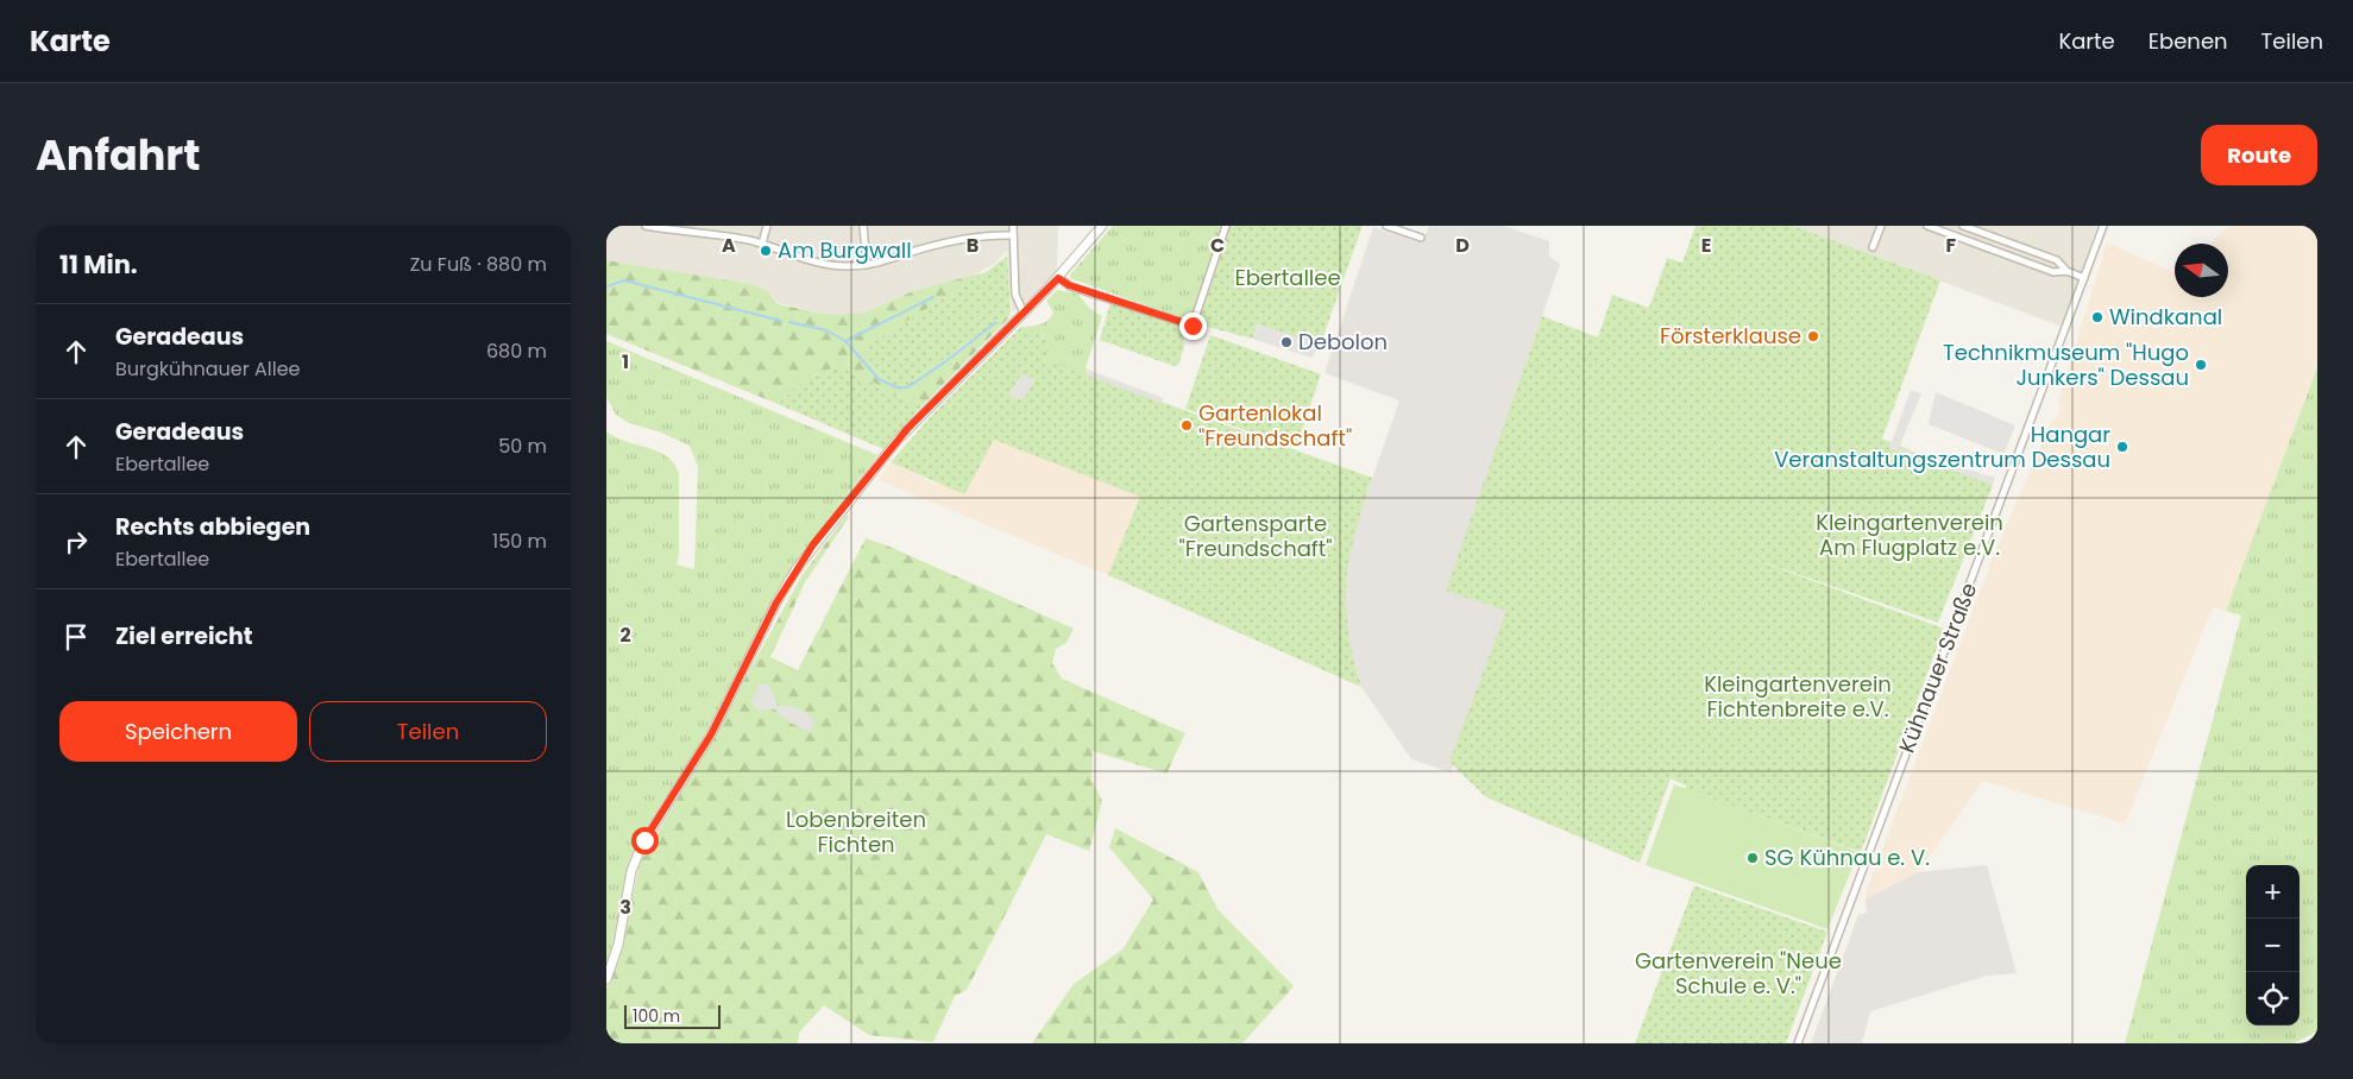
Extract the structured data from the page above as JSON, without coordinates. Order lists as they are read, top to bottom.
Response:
{
  "streets": {
    "street": ["Kühnauer Straße"]
  },
  "parks": [
    "Ebertallee",
    "Kleingartenverein Am Flugplatz e.V.",
    "Gartensparte \"Freundschaft\"",
    "Kleingartenverein Fichtenbreite e.V.",
    "Lobenbreiten Fichten",
    "Gartenverein \"Neue Schule e. V.\""
  ],
  "places": [
    "Am Burgwall",
    "Windkanal",
    "Försterklause",
    "Debolon",
    "Technikmuseum \"Hugo Junkers\" Dessau",
    "Gartenlokal \"Freundschaft\"",
    "Hangar Veranstaltungszentrum Dessau",
    "SG Kühnau e. V."
  ],
  "scale_bar": "100 m",
  "north": "left",
  "page": {
    "header": "Karte",
    "nav": ["Karte", "Ebenen", "Teilen"],
    "title": "Anfahrt",
    "buttons": [
      "Route",
      ["Speichern", "Teilen"]
    ],
    "heading": ["11 Min.", "Zu Fuß · 880 m"],
    "list": [
      ["Geradeaus", "Burgkühnauer Allee", "680 m"],
      ["Geradeaus", "Ebertallee", "50 m"],
      ["Rechts abbiegen", "Ebertallee", "150 m"],
      "Ziel erreicht"
    ],
    "map_buttons": ["+", "−"],
    "scale": "100 m"
  },
  "grid": {
    "columns": [
      "A",
      "B",
      "C",
      "D",
      "E",
      "F"
    ],
    "rows": ["1", "2", "3"]
  }
}
